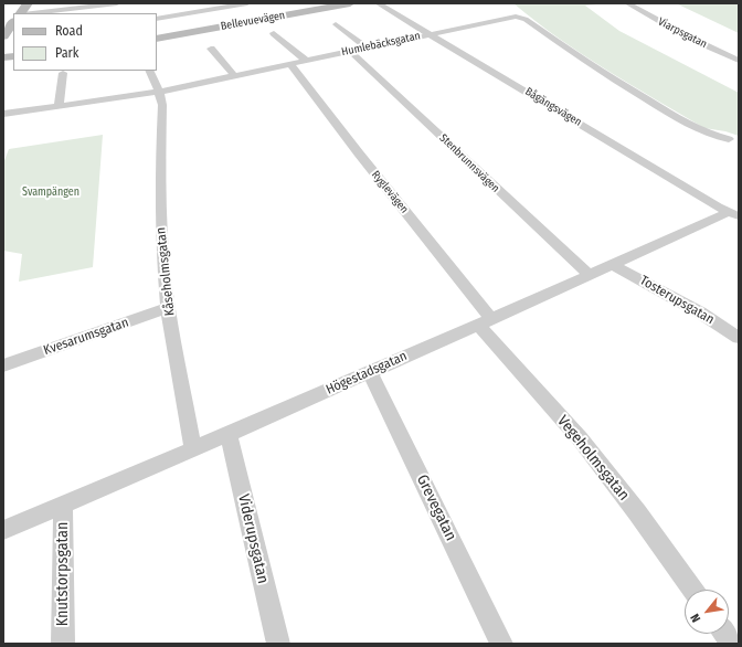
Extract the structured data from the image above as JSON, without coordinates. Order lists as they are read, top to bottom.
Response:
{
  "streets": {
    "street": [
      "Bellevuevägen",
      "Viarpsgatan",
      "Humlebäcksgatan",
      "Bågängsvägen",
      "Stenbrunnsvägen",
      "Ryglevägen",
      "Kåseholmsgatan",
      "Tosterupsgatan",
      "Kvesarumsgatan",
      "Högestadsgatan",
      "Vegeholmsgatan",
      "Grevegatan",
      "Viderupsgatan",
      "Knutstorpsgatan"
    ]
  },
  "crossings": [
    ["Humlebäcksgatan", "Bågängsvägen"],
    ["Humlebäcksgatan", "Stenbrunnsvägen"],
    ["Humlebäcksgatan", "Ryglevägen"],
    ["Humlebäcksgatan", "Kåseholmsgatan"],
    ["Bågängsvägen", "Högestadsgatan"],
    ["Stenbrunnsvägen", "Högestadsgatan"],
    ["Ryglevägen", "Högestadsgatan"],
    ["Ryglevägen", "Vegeholmsgatan"],
    ["Kåseholmsgatan", "Kvesarumsgatan"],
    ["Kåseholmsgatan", "Högestadsgatan"],
    ["Tosterupsgatan", "Högestadsgatan"],
    ["Högestadsgatan", "Vegeholmsgatan"],
    ["Högestadsgatan", "Grevegatan"],
    ["Högestadsgatan", "Viderupsgatan"],
    ["Högestadsgatan", "Knutstorpsgatan"]
  ],
  "parks": ["Svampängen"],
  "legend": ["Road", "Park"],
  "north": "bottom left"
}
